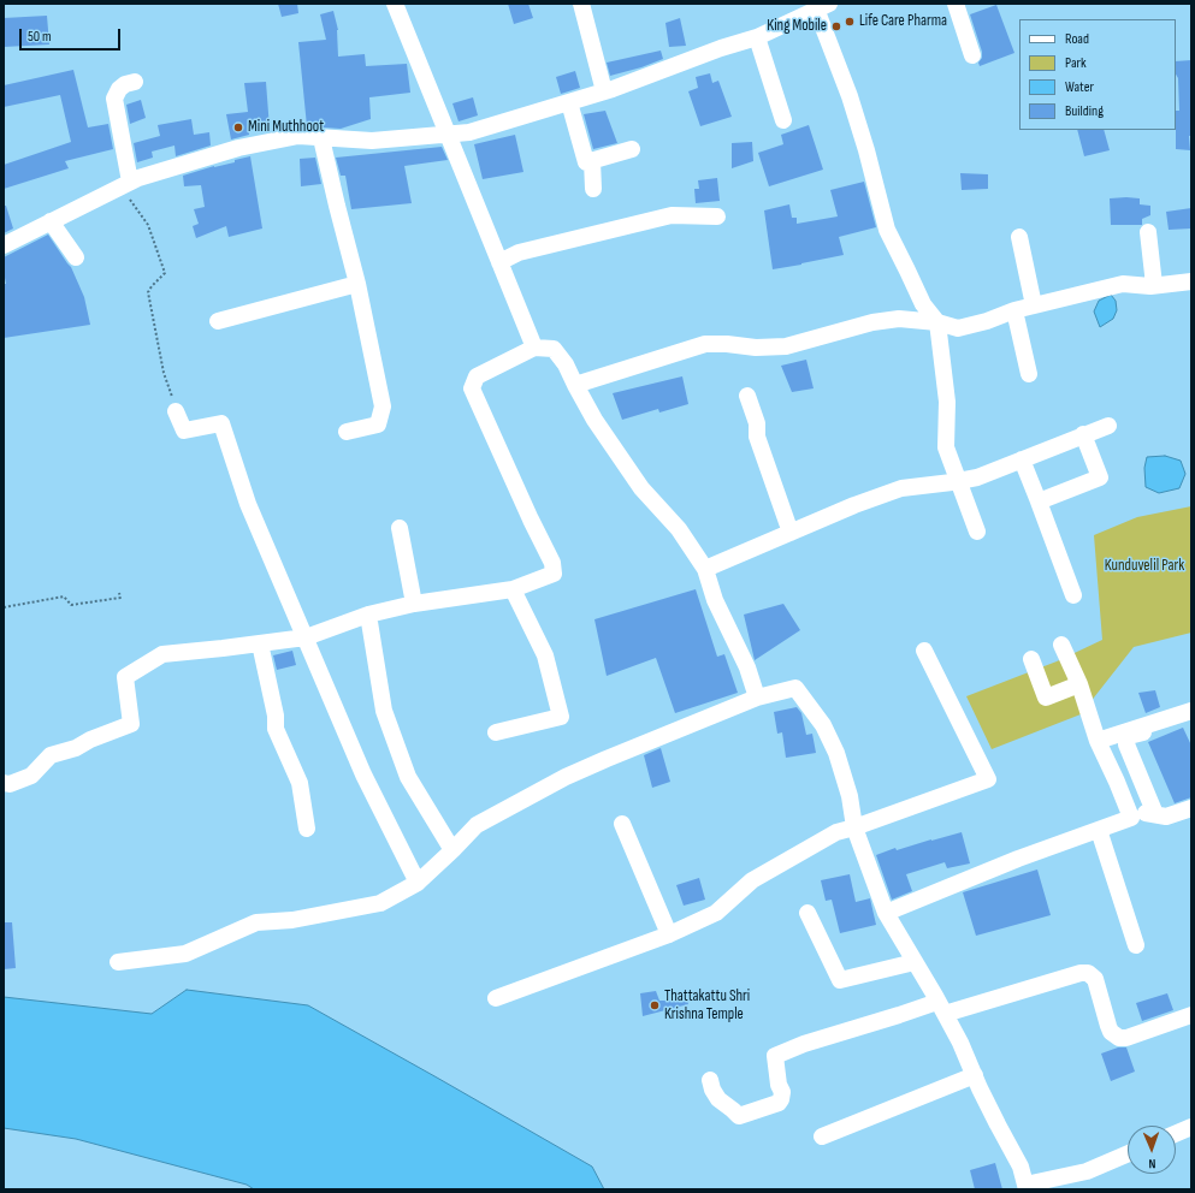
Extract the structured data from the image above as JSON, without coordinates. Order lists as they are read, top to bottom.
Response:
{
  "parks": ["Kunduvelil Park"],
  "places": [
    "Life Care Pharma",
    "King Mobile",
    "Mini Muthhoot",
    "Thattakattu Shri Krishna Temple"
  ],
  "legend": [
    "Road",
    "Park",
    "Water",
    "Building"
  ],
  "scale_bar": "50 m",
  "north": "bottom"
}
